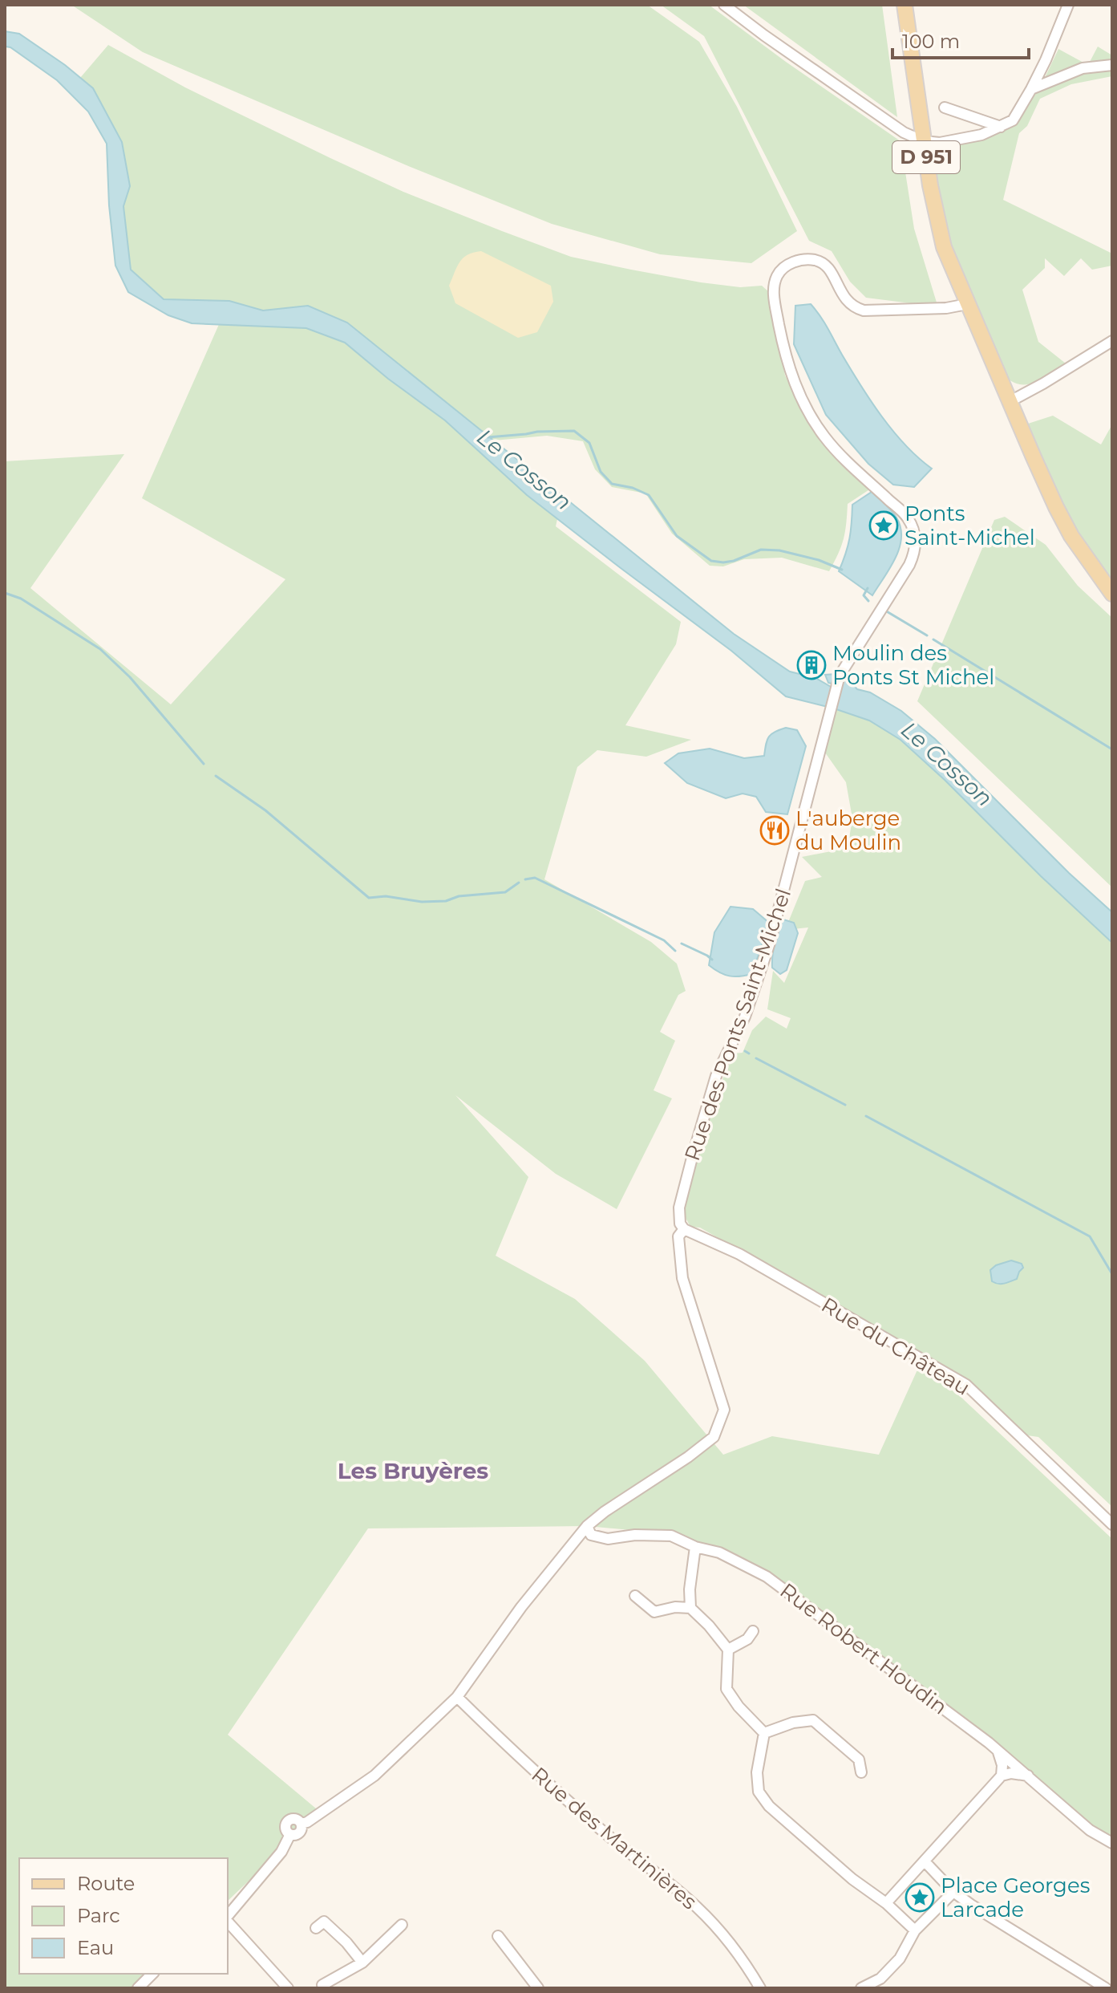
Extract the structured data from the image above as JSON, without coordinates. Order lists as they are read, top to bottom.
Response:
{
  "streets": {
    "main road": ["D 951"],
    "street": [
      "Rue des Ponts Saint-Michel",
      "Rue du Château",
      "Rue Robert Houdin",
      "Rue des Martinières"
    ]
  },
  "crossings": [
    ["D 951", "Rue des Ponts Saint-Michel"],
    ["Rue des Ponts Saint-Michel", "Rue du Château"],
    ["Rue des Ponts Saint-Michel", "Rue Robert Houdin"],
    ["Rue des Ponts Saint-Michel", "Rue des Martinières"]
  ],
  "districts": ["Les Bruyères"],
  "water": ["Le Cosson"],
  "places": {
    "place": ["Ponts Saint-Michel", "Place Georges Larcade"],
    "building": ["Moulin des Ponts St Michel"],
    "restaurant": ["L'auberge du Moulin"]
  },
  "legend": ["Route", "Parc", "Eau"],
  "scale_bar": "100 m"
}
